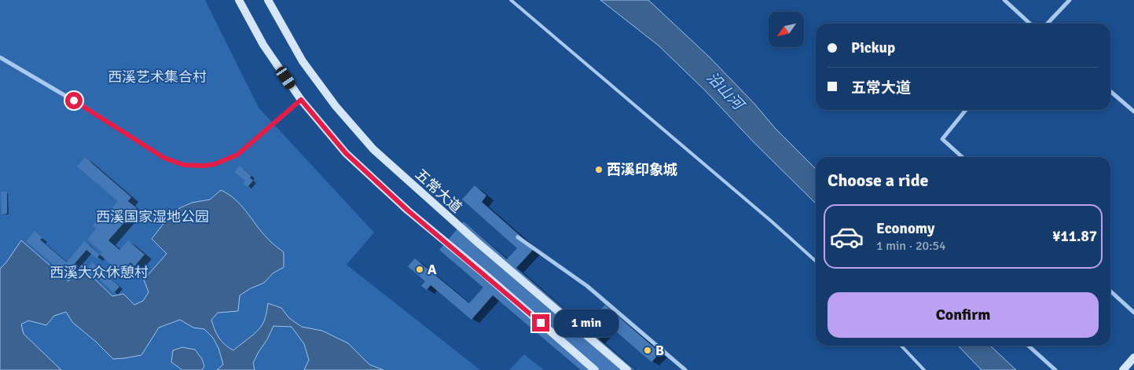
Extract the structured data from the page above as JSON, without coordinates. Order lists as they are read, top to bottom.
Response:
{
  "streets": {
    "main road": ["五常大道"]
  },
  "water": ["沿山河"],
  "parks": ["西溪艺术集合村", "西溪国家湿地公园", "西溪大众休憩村"],
  "places": ["西溪印象城", "A", "B"],
  "north": "bottom left",
  "page": {
    "banner": ["Pickup", "五常大道"],
    "heading": "Choose a ride",
    "list": [
      {
        "name": "Economy",
        "note": "1 min · 20:54",
        "value": "¥11.87"
      }
    ],
    "buttons": "Confirm",
    "bubble": "1 min"
  }
}
